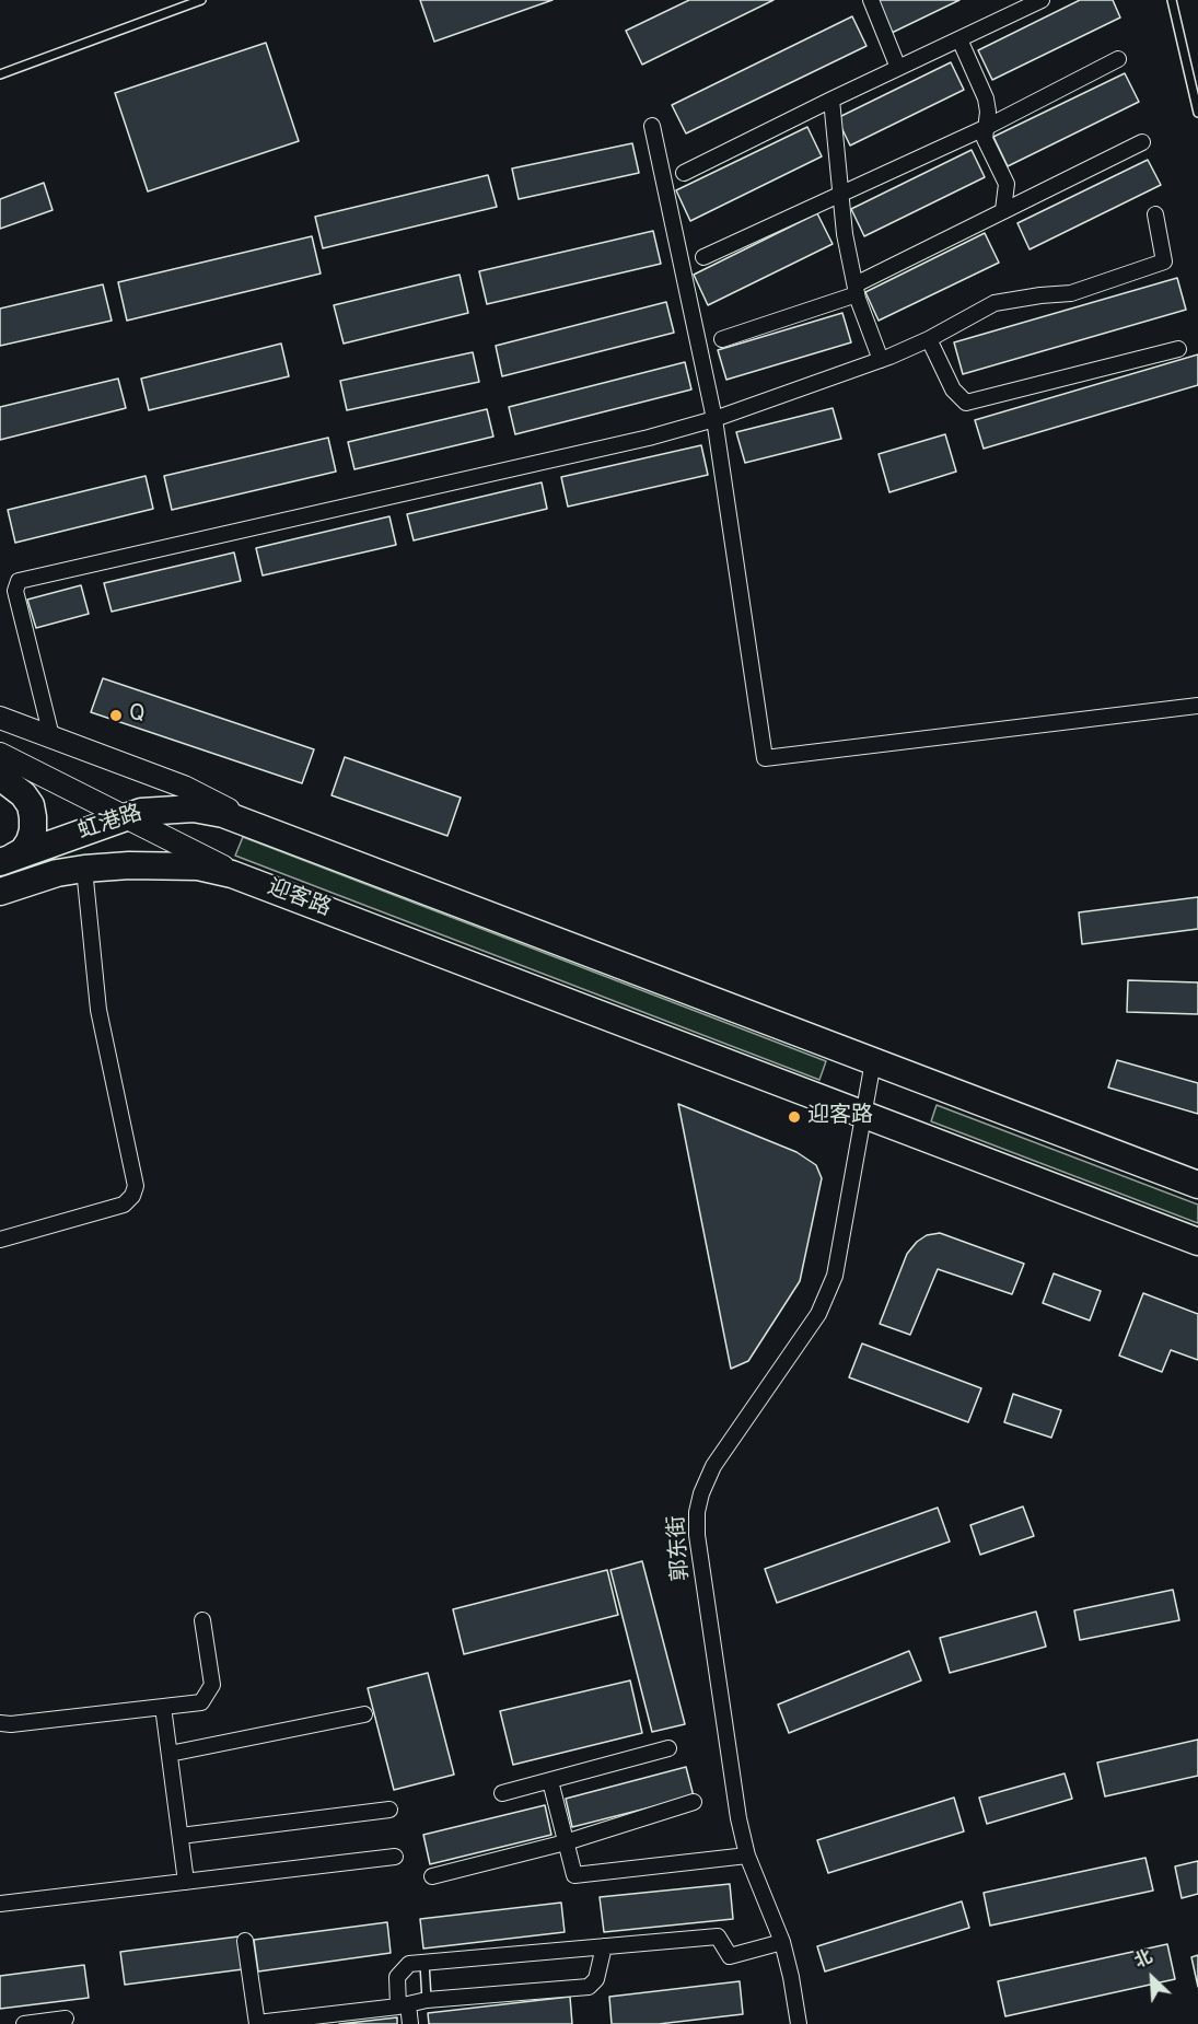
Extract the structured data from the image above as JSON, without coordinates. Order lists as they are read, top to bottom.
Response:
{
  "streets": {
    "highway": ["虹港路", "迎客路"],
    "street": ["郭东街"]
  },
  "crossings": [
    ["虹港路", "迎客路"],
    ["迎客路", "郭东街"]
  ],
  "places": ["Q", "迎客路"],
  "north": "top left"
}
